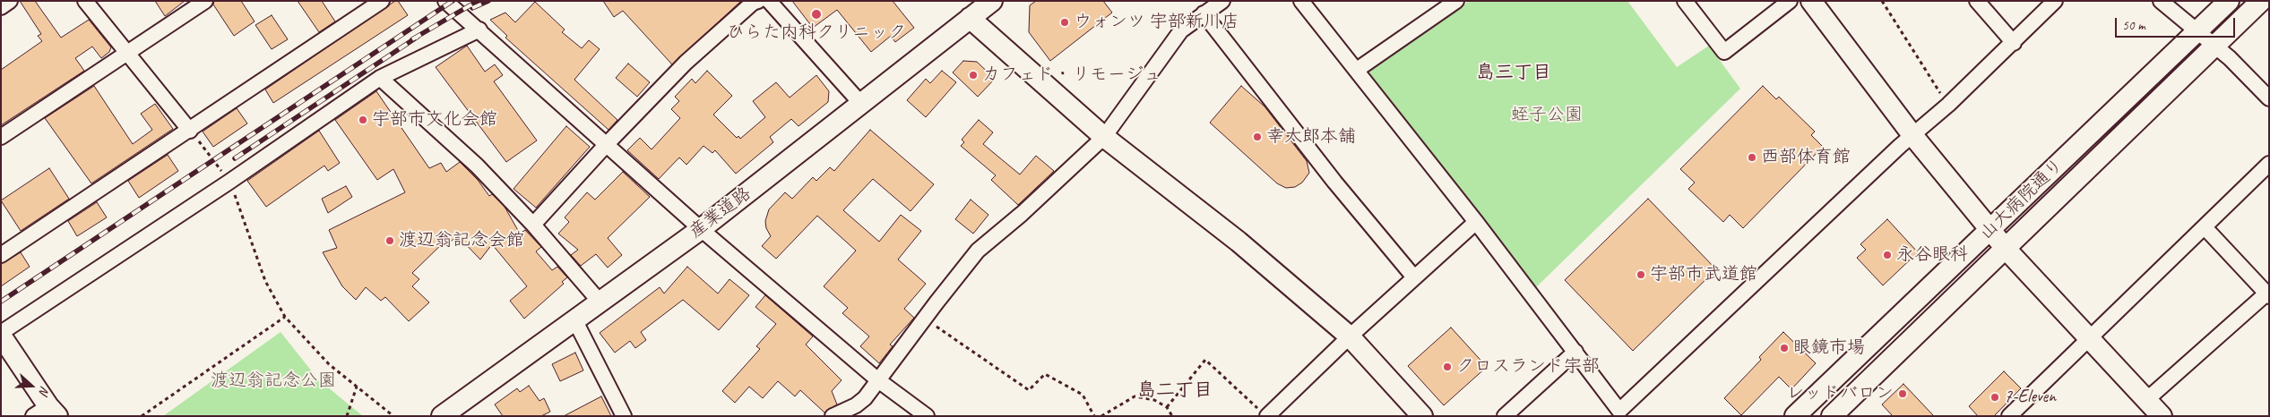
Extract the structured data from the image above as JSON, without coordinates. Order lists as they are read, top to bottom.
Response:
{
  "streets": {
    "street": ["山大病院通り", "産業道路"]
  },
  "districts": ["島三丁目", "島二丁目"],
  "parks": ["蛭子公園", "渡辺翁記念公園"],
  "places": [
    "ひらた内科クリニック",
    "ウォンツ 宇部新川店",
    "カフェド・リモージュ",
    "宇部市文化会館",
    "幸太郎本舗",
    "西部体育館",
    "渡辺翁記念会館",
    "永谷眼科",
    "宇部市武道館",
    "眼鏡市場",
    "クロスランド宇部",
    "レッドバロン",
    "7-Eleven"
  ],
  "scale_bar": "50 m",
  "north": "right"
}
